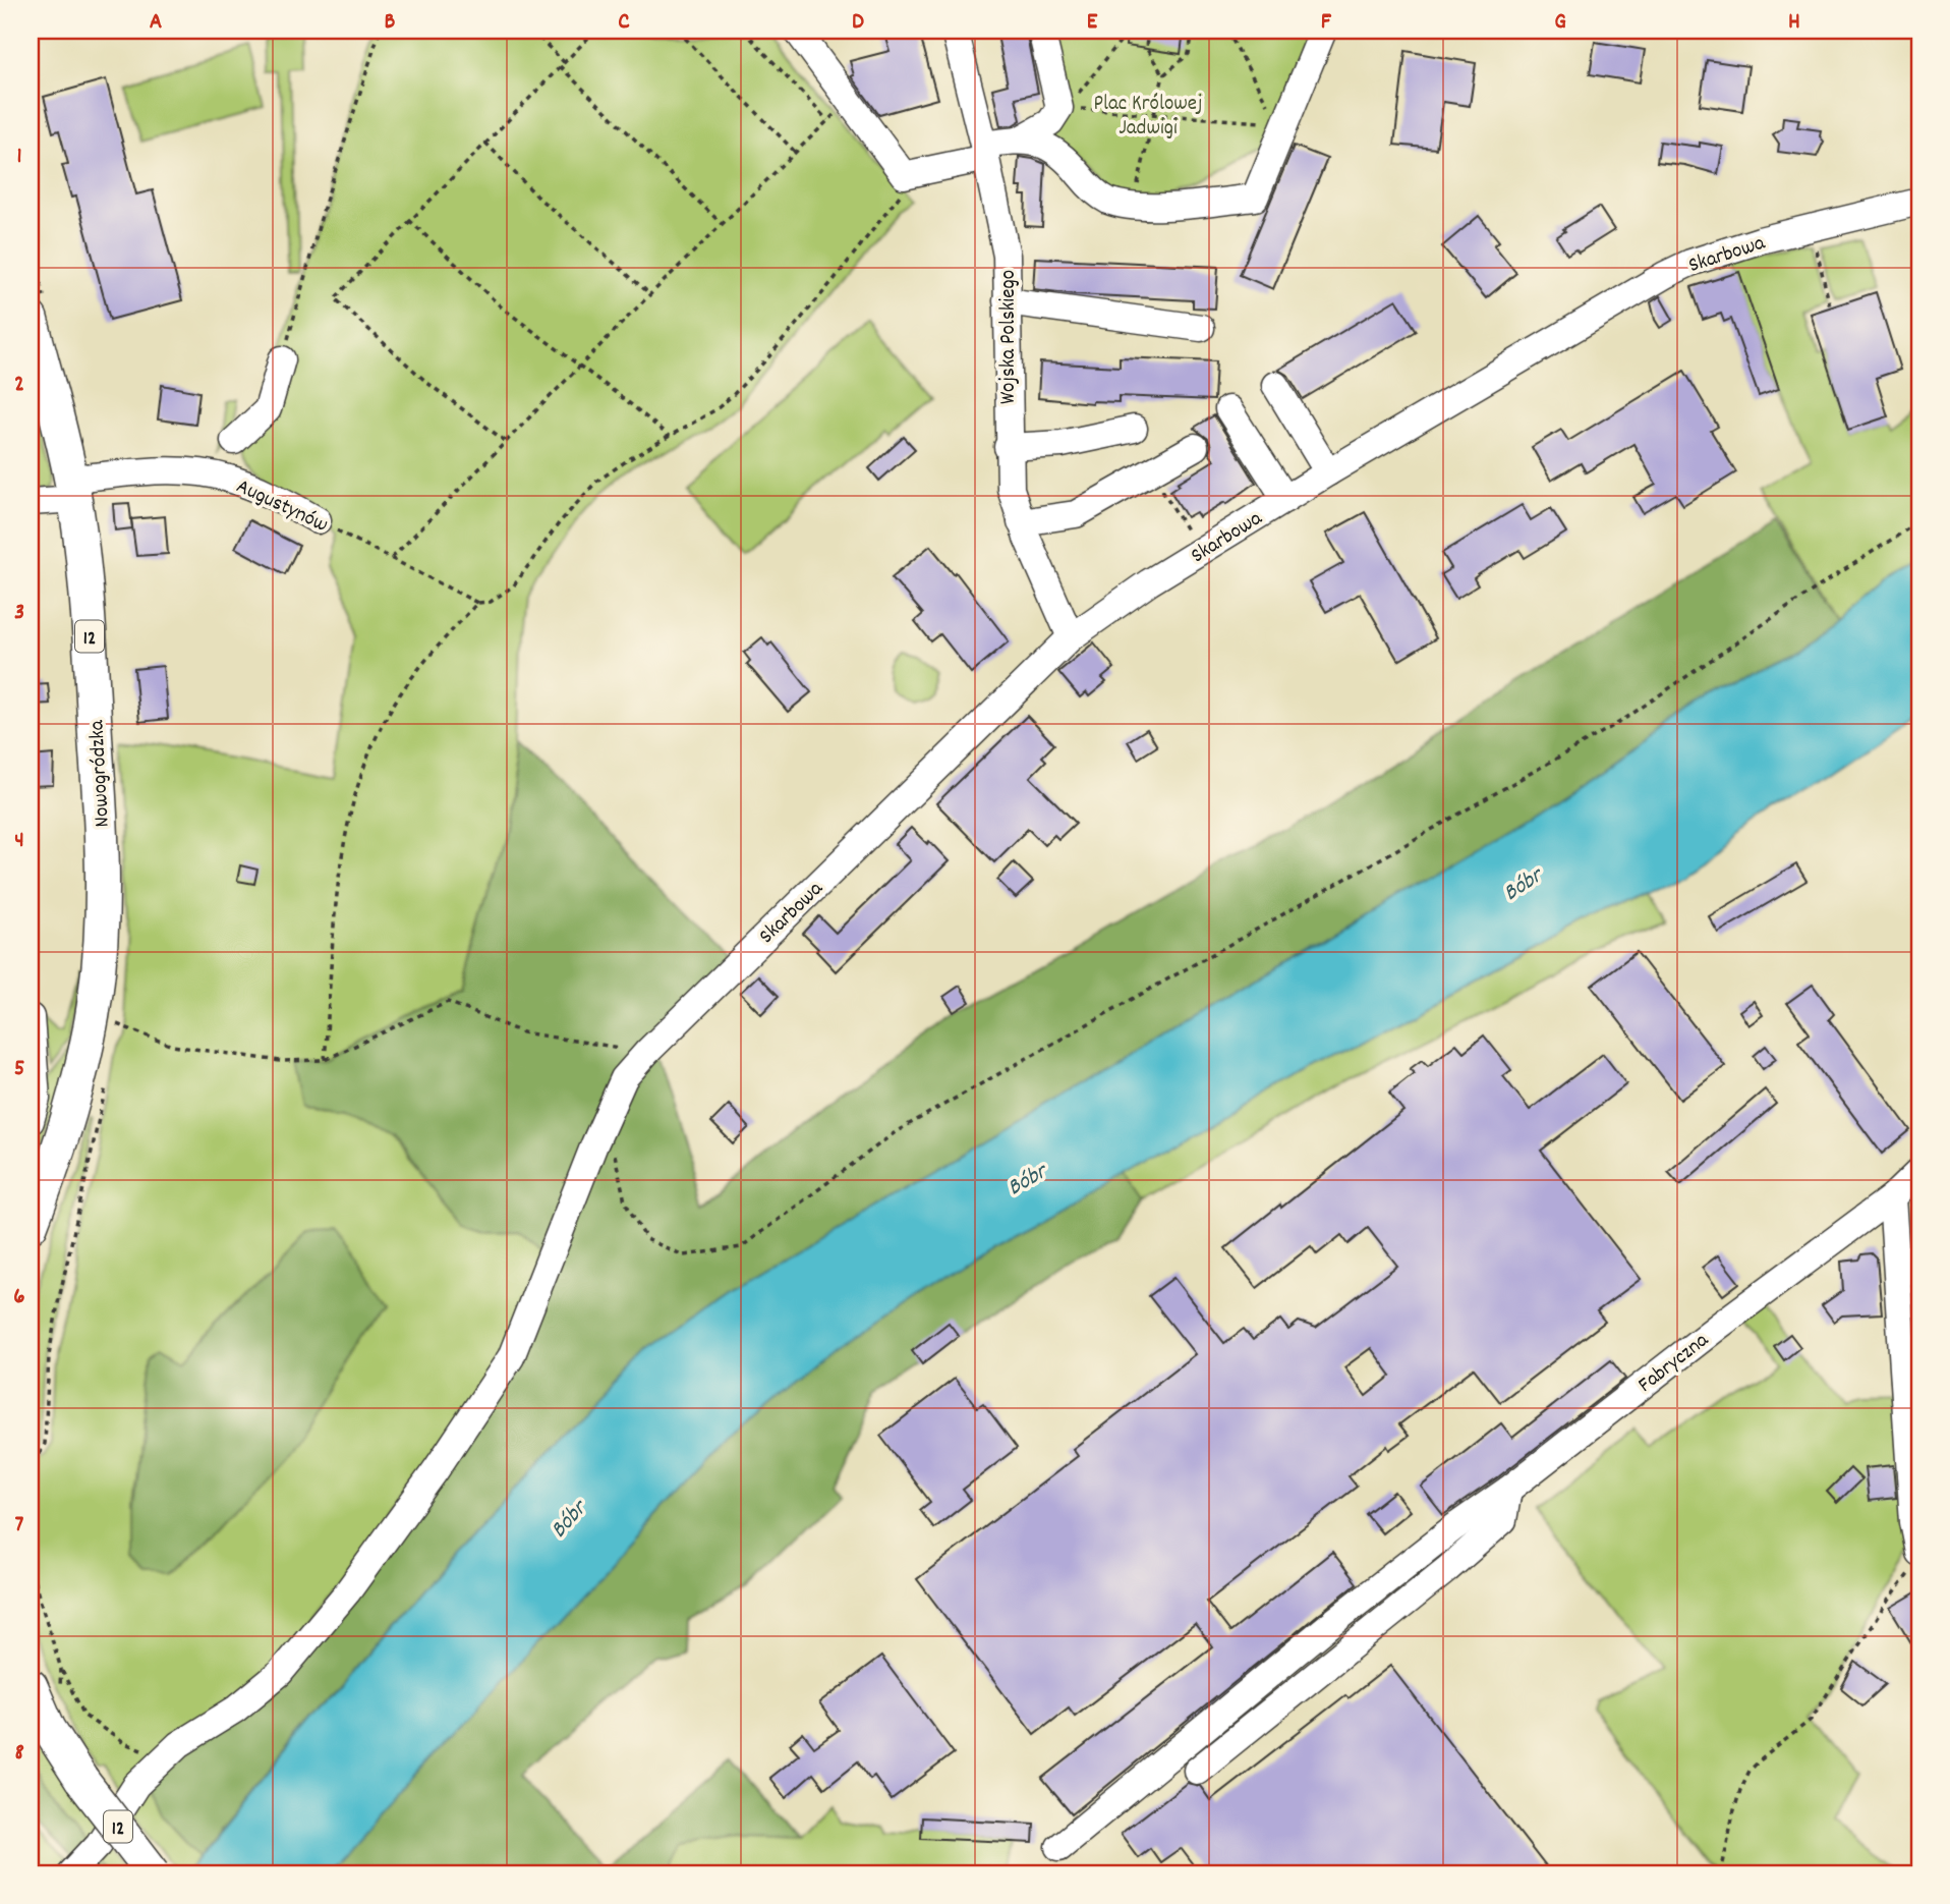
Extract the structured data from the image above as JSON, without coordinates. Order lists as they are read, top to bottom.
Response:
{
  "streets": {
    "main road": ["12", "Nowogródzka"],
    "street": [
      "Skarbowa",
      "Wojska Polskiego",
      "Augustynów",
      "Fabryczna"
    ]
  },
  "crossings": [
    ["Skarbowa", "Wojska Polskiego"],
    ["Augustynów", "Nowogródzka"]
  ],
  "water": ["Bóbr"],
  "parks": ["Plac Królowej Jadwigi"],
  "grid": {
    "columns": [
      "A",
      "B",
      "C",
      "D",
      "E",
      "F",
      "G",
      "H"
    ],
    "rows": [
      "1",
      "2",
      "3",
      "4",
      "5",
      "6",
      "7",
      "8"
    ]
  }
}
